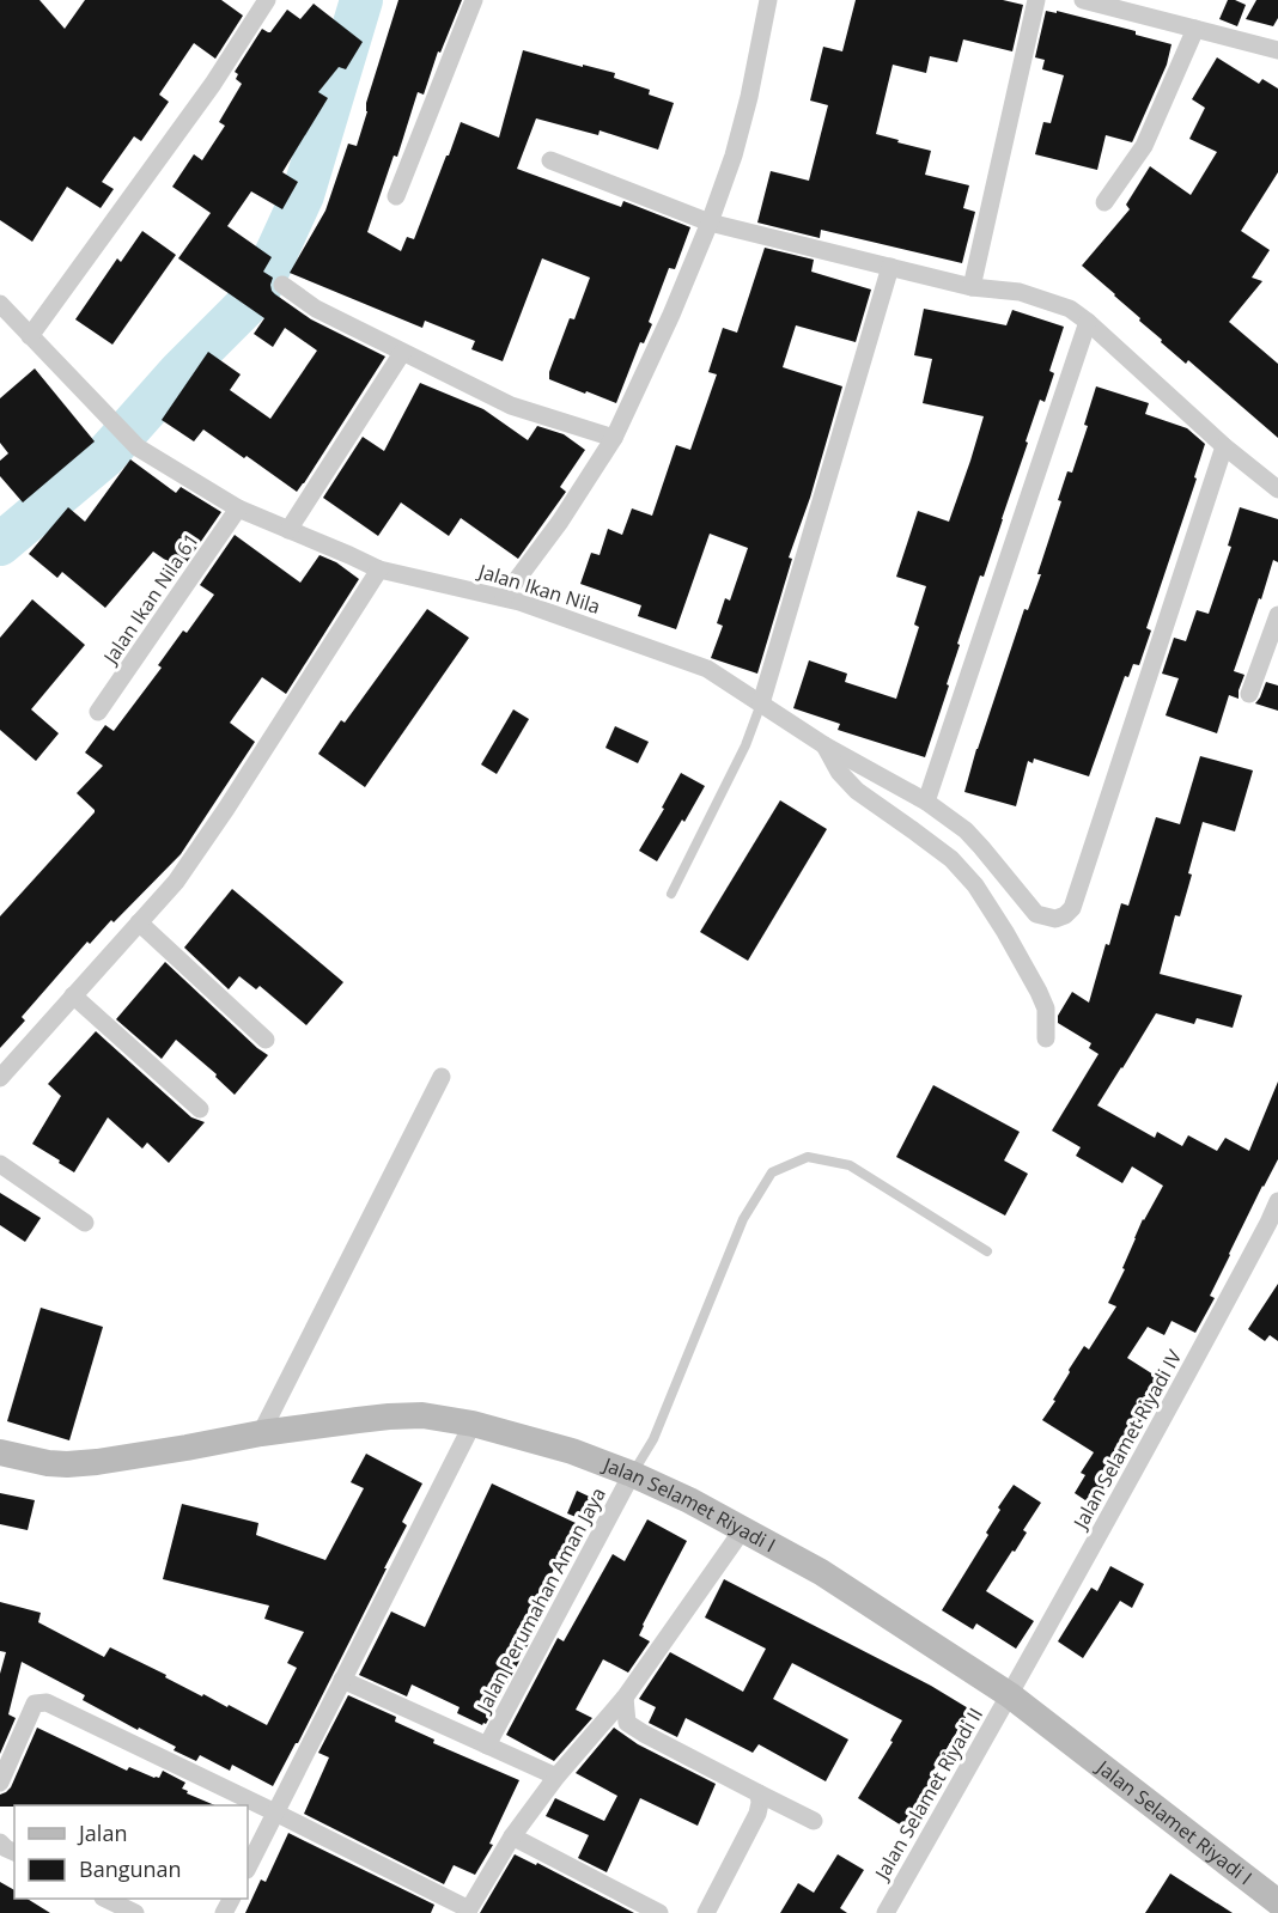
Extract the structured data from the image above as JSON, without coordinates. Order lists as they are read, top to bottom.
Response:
{
  "streets": {
    "main road": ["Jalan Selamet Riyadi I"],
    "street": [
      "Jalan Ikan Nila",
      "Jalan Ikan Nila 61",
      "Jalan Selamet Riyadi IV",
      "Jalan Perumahan Aman Jaya",
      "Jalan Selamet Riyadi II"
    ]
  },
  "crossings": [
    ["Jalan Ikan Nila", "Jalan Ikan Nila 61"],
    ["Jalan Selamet Riyadi IV", "Jalan Selamet Riyadi I"],
    ["Jalan Selamet Riyadi IV", "Jalan Selamet Riyadi II"],
    ["Jalan Selamet Riyadi I", "Jalan Perumahan Aman Jaya"],
    ["Jalan Selamet Riyadi I", "Jalan Selamet Riyadi II"]
  ],
  "legend": ["Jalan", "Bangunan"]
}
